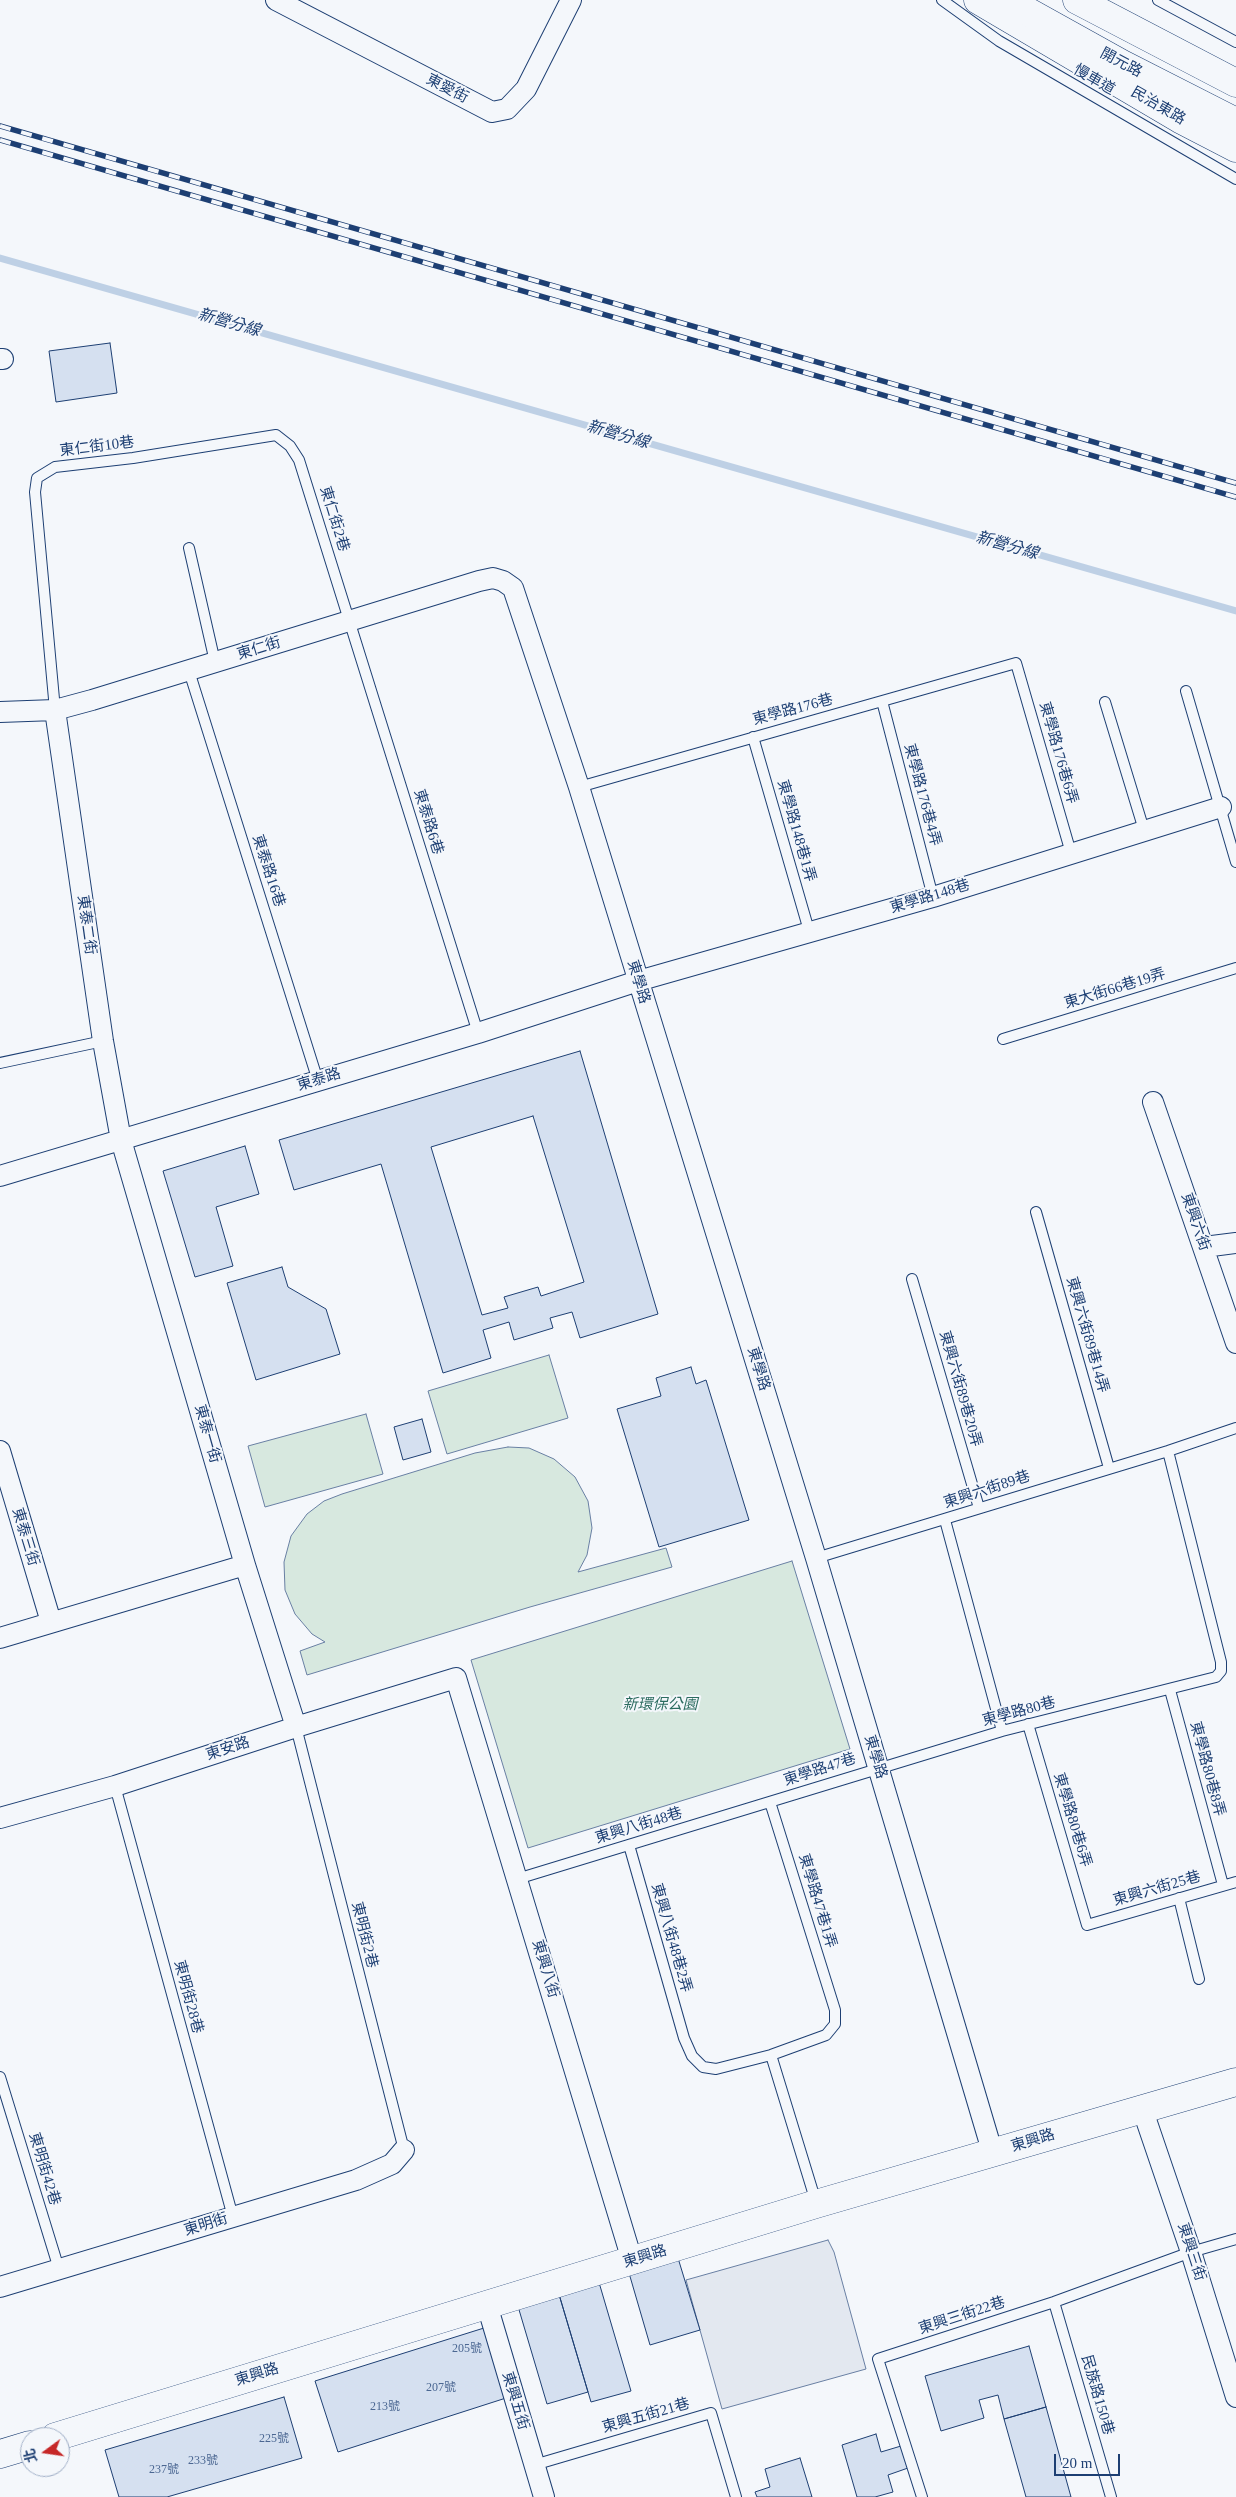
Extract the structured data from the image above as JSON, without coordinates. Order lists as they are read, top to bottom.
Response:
{
  "streets": {
    "street": [
      "開元路",
      "東愛街",
      "民治東路",
      "東仁街",
      "東學路148巷",
      "東泰二街",
      "東學路",
      "東泰路",
      "東興六街",
      "東泰一街",
      "東泰三街",
      "東安路",
      "東興八街",
      "東興路",
      "東明街",
      "東興三街",
      "東興五街"
    ],
    "lane": [
      "慢車道",
      "東仁街10巷",
      "東仁街2巷",
      "東學路176巷",
      "東學路176巷6弄",
      "東學路176巷4弄",
      "東泰路6巷",
      "東學路148巷1弄",
      "東泰路16巷",
      "東大街66巷19弄",
      "東興六街89巷14弄",
      "東興六街89巷20弄",
      "東興六街89巷",
      "東學路80巷",
      "東學路80巷8弄",
      "東學路47巷",
      "東學路80巷6弄",
      "東興八街48巷",
      "東興六街25巷",
      "東學路47巷1弄",
      "東明街2巷",
      "東興八街48巷2弄",
      "東明街28巷",
      "東明街42巷",
      "東興三街22巷",
      "民族路150巷",
      "東興五街21巷"
    ]
  },
  "crossings": [
    ["東仁街10巷", "東仁街2巷"],
    ["東仁街10巷", "東仁街"],
    ["東仁街10巷", "東泰二街"],
    ["東仁街2巷", "東仁街"],
    ["東仁街2巷", "東泰路6巷"],
    ["東仁街", "東泰路6巷"],
    ["東仁街", "東泰路16巷"],
    ["東仁街", "東泰二街"],
    ["東仁街", "東學路"],
    ["東學路176巷", "東學路176巷6弄"],
    ["東學路176巷", "東學路176巷4弄"],
    ["東學路176巷", "東學路148巷1弄"],
    ["東學路176巷", "東學路"],
    ["東學路176巷6弄", "東學路148巷"],
    ["東學路176巷4弄", "東學路148巷"],
    ["東泰路6巷", "東泰路"],
    ["東學路148巷1弄", "東學路148巷"],
    ["東泰路16巷", "東泰路"],
    ["東學路148巷", "東學路"],
    ["東學路148巷", "東泰路"],
    ["東泰二街", "東泰路"],
    ["東泰二街", "東泰一街"],
    ["東學路", "東泰路"],
    ["東學路", "東興六街89巷"],
    ["東學路", "東學路80巷"],
    ["東學路", "東學路47巷"],
    ["東學路", "東興路"],
    ["東泰路", "東泰一街"],
    ["東興六街89巷14弄", "東興六街89巷"],
    ["東興六街89巷20弄", "東興六街89巷"],
    ["東泰一街", "東安路"],
    ["東泰一街", "東明街2巷"],
    ["東學路80巷", "東學路80巷8弄"],
    ["東學路80巷", "東學路47巷"],
    ["東學路80巷", "東學路80巷6弄"],
    ["東安路", "東明街2巷"],
    ["東安路", "東興八街"],
    ["東安路", "東明街28巷"],
    ["東學路80巷8弄", "東興六街25巷"],
    ["東學路47巷", "東興八街48巷"],
    ["東學路47巷", "東學路47巷1弄"],
    ["東學路80巷6弄", "東興六街25巷"],
    ["東興八街48巷", "東學路47巷1弄"],
    ["東興八街48巷", "東興八街48巷2弄"],
    ["東興八街48巷", "東興八街"],
    ["東學路47巷1弄", "東興八街48巷2弄"],
    ["東明街2巷", "東明街"],
    ["東興八街", "東興路"],
    ["東明街28巷", "東明街"],
    ["東興路", "東興三街"],
    ["東興路", "東興五街"],
    ["東明街42巷", "東明街"],
    ["東興三街", "東興三街22巷"],
    ["東興三街22巷", "民族路150巷"],
    ["東興五街", "東興五街21巷"]
  ],
  "water": ["新營分線"],
  "parks": ["新環保公園"],
  "house_numbers": [
    "205號",
    "207號",
    "213號",
    "225號",
    "233號",
    "237號"
  ],
  "scale_bar": "20 m",
  "north": "left"
}
